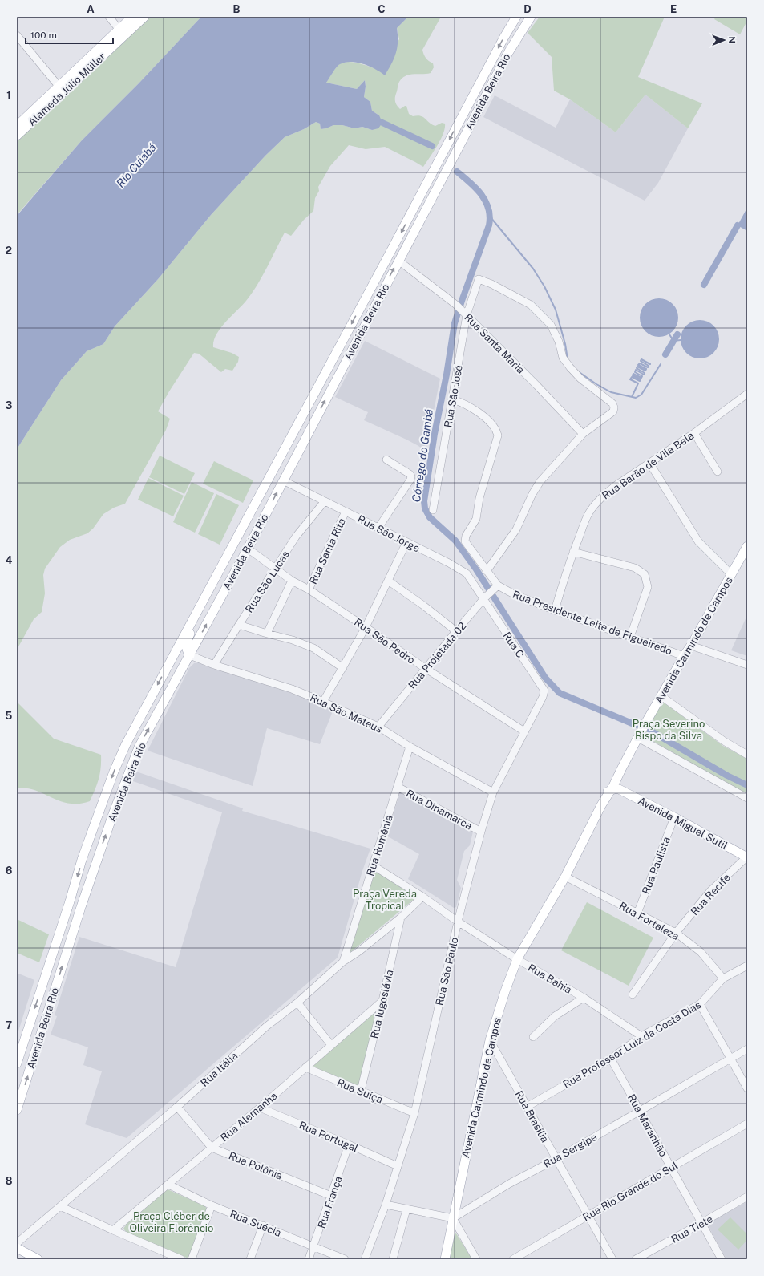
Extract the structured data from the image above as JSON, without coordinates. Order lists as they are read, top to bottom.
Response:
{
  "streets": {
    "main road": [
      "Alameda Júlio Müller",
      "Avenida Beira Rio",
      "Avenida Carmindo de Campos",
      "Avenida Miguel Sutil"
    ],
    "street": [
      "Rua Santa Maria",
      "Rua São José",
      "Rua Barão de Vila Bela",
      "Rua São Jorge",
      "Rua Santa Rita",
      "Rua São Lucas",
      "Rua Presidente Leite de Figueiredo",
      "Rua São Pedro",
      "Rua C",
      "Rua Projetada 02",
      "Rua São Mateus",
      "Rua Dinamarca",
      "Rua Romênia",
      "Rua Paulista",
      "Rua Recife",
      "Rua Fortaleza",
      "Rua São Paulo",
      "Rua Bahia",
      "Rua Iugoslávia",
      "Rua Professor Luiz da Costa Dias",
      "Rua Itália",
      "Rua Suíça",
      "Rua Alemanha",
      "Rua Brasília",
      "Rua Maranhão",
      "Rua Portugal",
      "Rua Sergipe",
      "Rua Polônia",
      "Rua Rio Grande do Sul",
      "Rua França",
      "Rua Suécia",
      "Rua Tiete"
    ]
  },
  "crossings": [
    ["Avenida Beira Rio", "Rua Santa Maria"],
    ["Avenida Beira Rio", "Rua São Jorge"],
    ["Avenida Beira Rio", "Rua São Pedro"],
    ["Avenida Beira Rio", "Rua São Mateus"],
    ["Rua Santa Maria", "Rua São José"],
    ["Rua São José", "Rua Presidente Leite de Figueiredo"],
    ["Rua Barão de Vila Bela", "Rua Presidente Leite de Figueiredo"],
    ["Rua São Jorge", "Rua Santa Rita"],
    ["Rua São Jorge", "Rua São Lucas"],
    ["Rua São Jorge", "Rua C"],
    ["Rua São Jorge", "Rua Projetada 02"],
    ["Rua Santa Rita", "Rua São Pedro"],
    ["Rua São Lucas", "Rua São Pedro"],
    ["Rua São Lucas", "Rua São Mateus"],
    ["Rua Presidente Leite de Figueiredo", "Avenida Carmindo de Campos"],
    ["Rua Presidente Leite de Figueiredo", "Rua Projetada 02"],
    ["Avenida Carmindo de Campos", "Avenida Miguel Sutil"],
    ["Avenida Carmindo de Campos", "Rua Fortaleza"],
    ["Avenida Carmindo de Campos", "Rua Bahia"],
    ["Avenida Carmindo de Campos", "Rua Brasília"],
    ["Avenida Carmindo de Campos", "Rua Sergipe"],
    ["Rua São Pedro", "Rua Projetada 02"],
    ["Rua São Pedro", "Rua São Paulo"],
    ["Rua C", "Rua Projetada 02"],
    ["Rua C", "Rua São Paulo"],
    ["Rua Projetada 02", "Rua São Mateus"],
    ["Rua São Mateus", "Rua Romênia"],
    ["Rua São Mateus", "Rua São Paulo"],
    ["Rua Dinamarca", "Rua Romênia"],
    ["Rua Dinamarca", "Rua São Paulo"],
    ["Avenida Miguel Sutil", "Rua Paulista"],
    ["Avenida Miguel Sutil", "Rua Recife"],
    ["Rua Romênia", "Rua Itália"],
    ["Rua Paulista", "Rua Fortaleza"],
    ["Rua Recife", "Rua Fortaleza"],
    ["Rua Fortaleza", "Rua Professor Luiz da Costa Dias"],
    ["Rua São Paulo", "Rua Bahia"],
    ["Rua São Paulo", "Rua Suíça"],
    ["Rua São Paulo", "Rua Portugal"],
    ["Rua Bahia", "Rua Professor Luiz da Costa Dias"],
    ["Rua Iugoslávia", "Rua Itália"],
    ["Rua Iugoslávia", "Rua Suíça"],
    ["Rua Iugoslávia", "Rua Alemanha"],
    ["Rua Professor Luiz da Costa Dias", "Rua Brasília"],
    ["Rua Professor Luiz da Costa Dias", "Rua Maranhão"],
    ["Rua Itália", "Rua Polônia"],
    ["Rua Suíça", "Rua Alemanha"],
    ["Rua Alemanha", "Rua Portugal"],
    ["Rua Alemanha", "Rua Polônia"],
    ["Rua Alemanha", "Rua Suécia"],
    ["Rua Brasília", "Rua Sergipe"],
    ["Rua Brasília", "Rua Rio Grande do Sul"],
    ["Rua Maranhão", "Rua Sergipe"],
    ["Rua Maranhão", "Rua Rio Grande do Sul"],
    ["Rua Maranhão", "Rua Tiete"],
    ["Rua Portugal", "Rua França"],
    ["Rua Polônia", "Rua França"],
    ["Rua França", "Rua Suécia"]
  ],
  "water": ["Rio Cuiabá", "Córrego do Gambá"],
  "parks": ["Praça Severino Bispo da Silva", "Praça Vereda Tropical", "Praça Cléber de Oliveira Florêncio"],
  "scale_bar": "100 m",
  "north": "right",
  "grid": {
    "columns": [
      "A",
      "B",
      "C",
      "D",
      "E"
    ],
    "rows": [
      "1",
      "2",
      "3",
      "4",
      "5",
      "6",
      "7",
      "8"
    ]
  }
}
